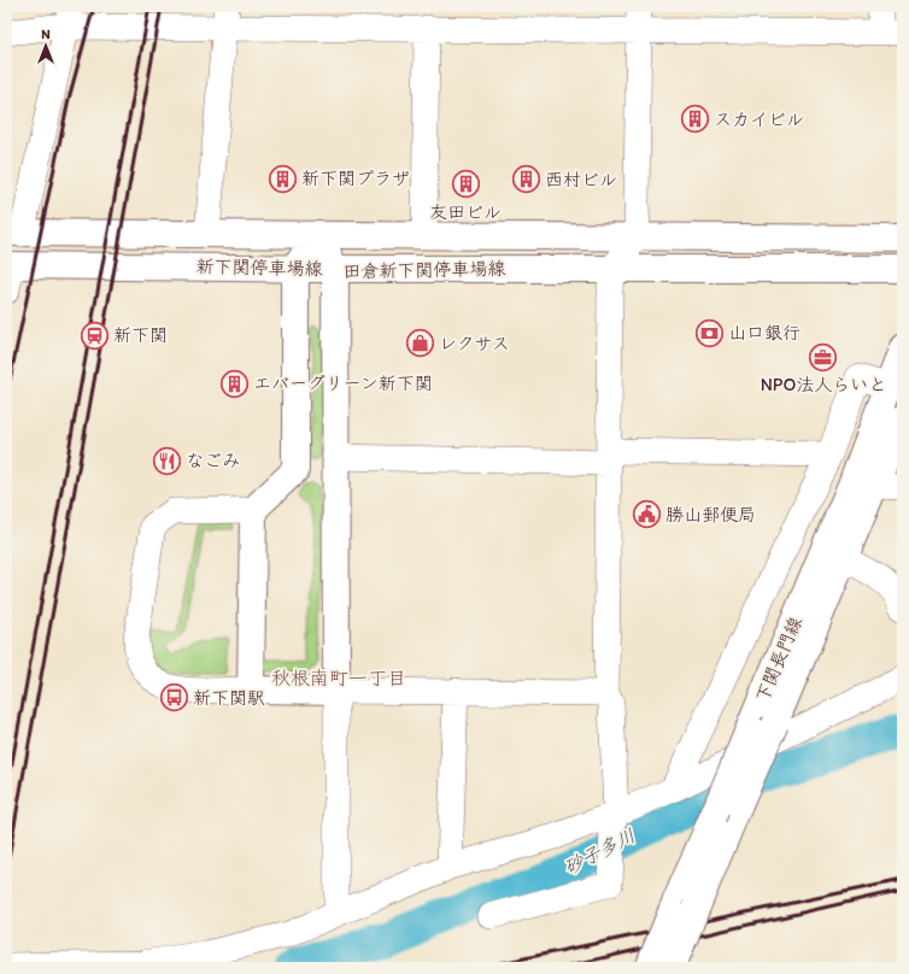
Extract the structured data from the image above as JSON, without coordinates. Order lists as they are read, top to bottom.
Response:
{
  "streets": {
    "main road": ["新下関停車場線", "田倉新下関停車場線", "下関長門線"]
  },
  "crossings": [
    ["新下関停車場線", "田倉新下関停車場線"]
  ],
  "districts": ["秋根南町一丁目"],
  "water": ["砂子多川"],
  "places": {
    "building": [
      "スカイビル",
      "新下関プラザ",
      "西村ビル",
      "友田ビル",
      "エバーグリーン新下関"
    ],
    "bank": ["山口銀行"],
    "station": ["新下関"],
    "shop": ["レクサス"],
    "office": ["NPO法人らいと"],
    "restaurant": ["なごみ"],
    "public building": ["勝山郵便局"],
    "bus stop": ["新下関駅"]
  },
  "north": "top"
}
